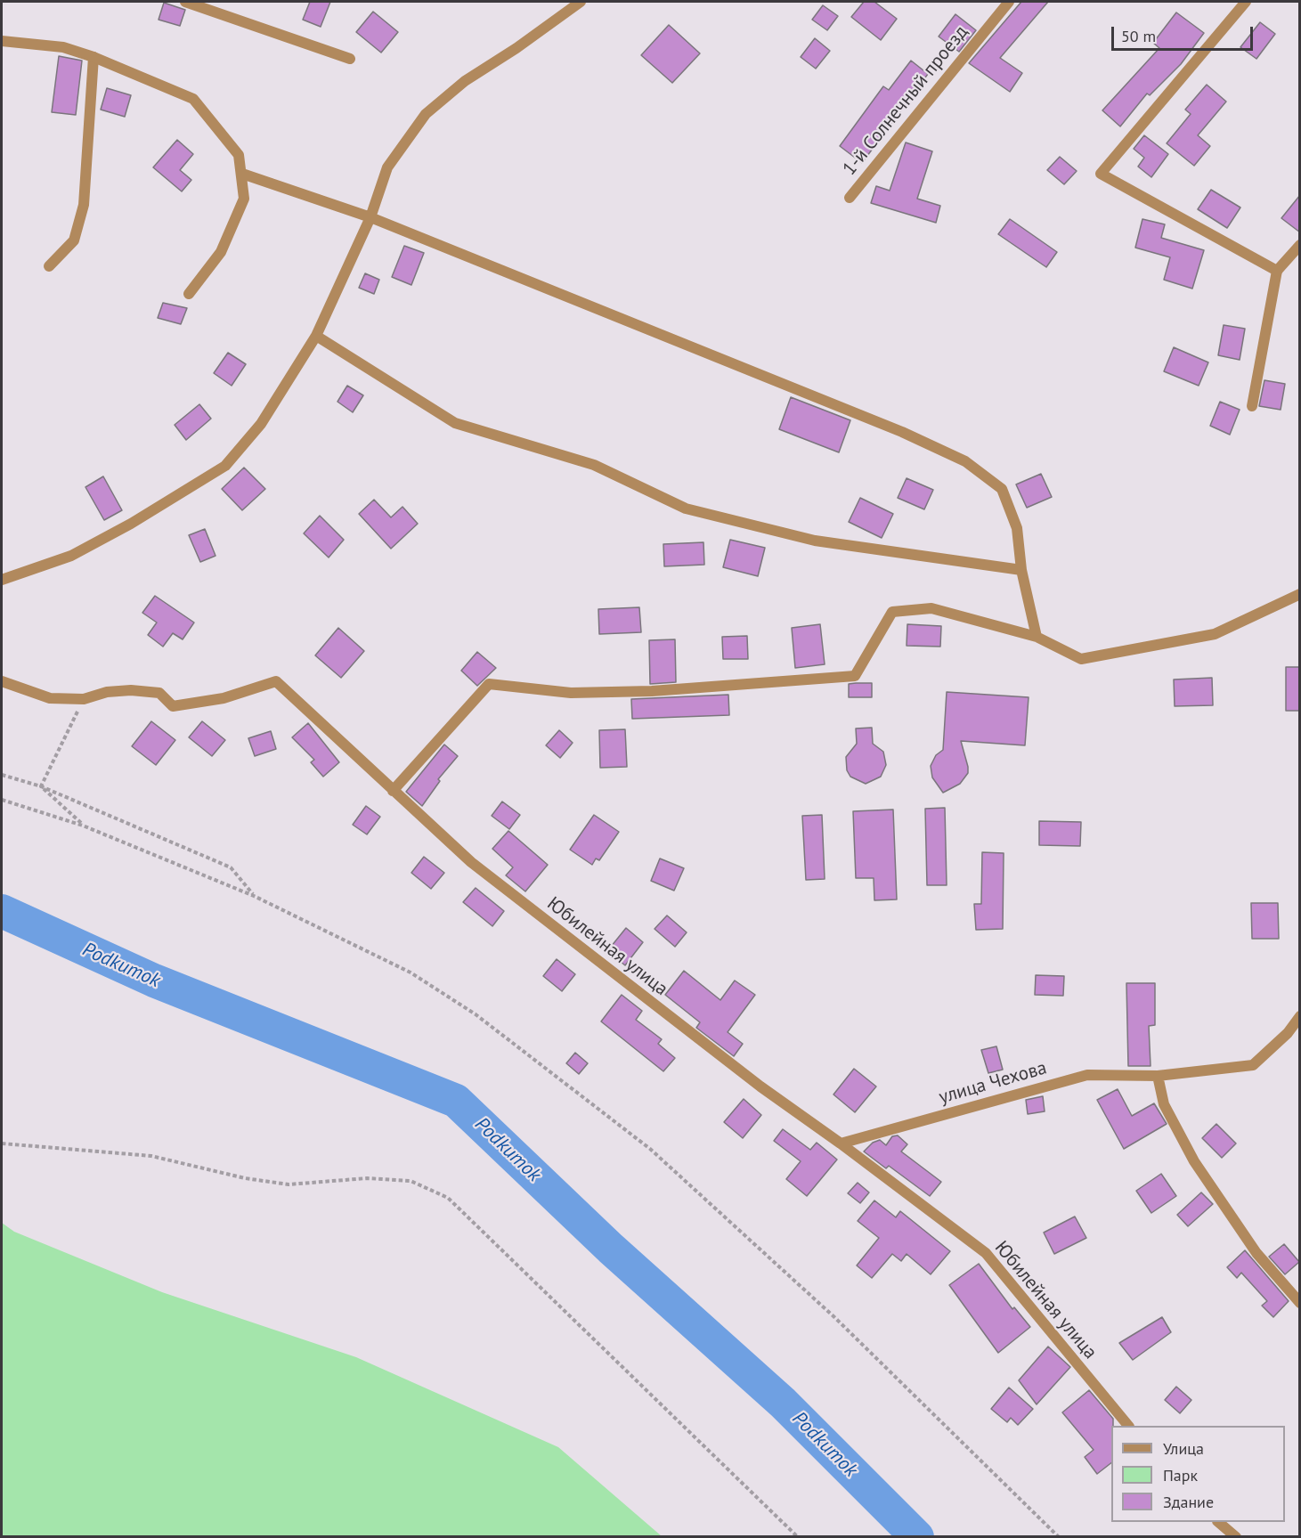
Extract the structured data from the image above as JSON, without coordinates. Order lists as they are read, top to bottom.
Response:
{
  "streets": {
    "street": ["1-й Солнечный проезд", "Юбилейная улица", "улица Чехова"]
  },
  "crossings": [
    ["Юбилейная улица", "улица Чехова"]
  ],
  "water": ["Podkumok"],
  "legend": ["Улица", "Парк", "Здание"],
  "scale_bar": "50 m"
}
